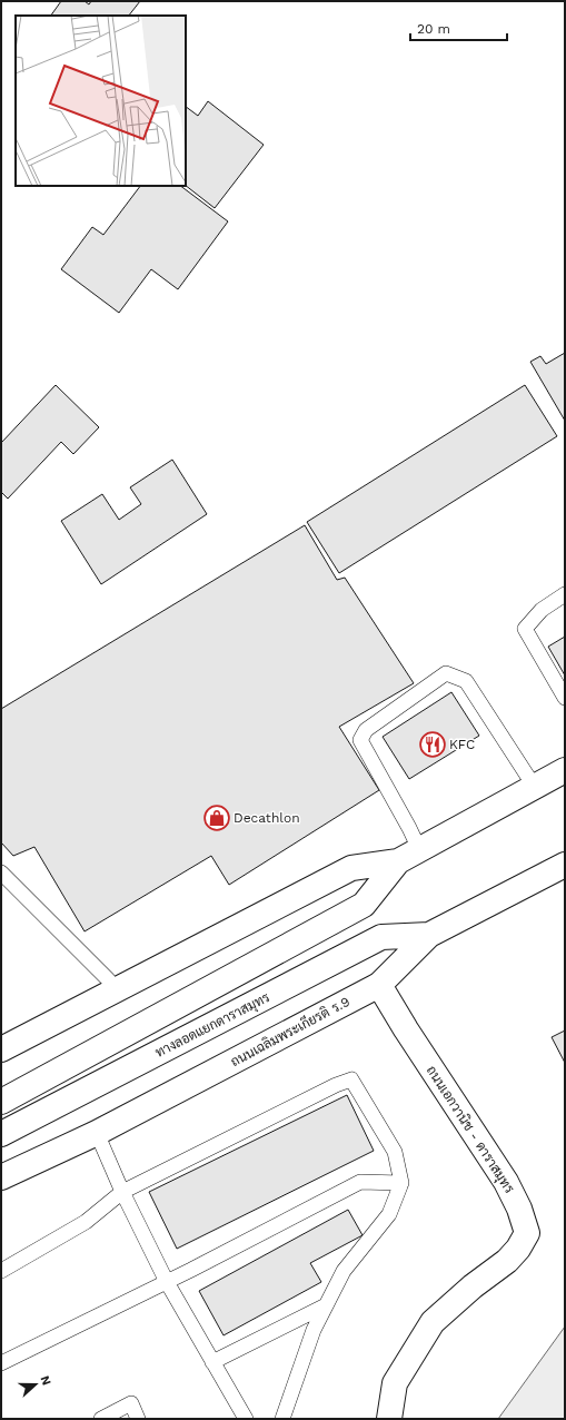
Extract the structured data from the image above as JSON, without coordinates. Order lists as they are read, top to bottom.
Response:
{
  "streets": {
    "main road": ["ทางลอดแยกดาราสมุทร", "ถนนเฉลิมพระเกียรติ ร.9", "ถนนเอกวานิช - ดาราสมุทร"]
  },
  "crossings": [
    ["ทางลอดแยกดาราสมุทร", "ถนนเฉลิมพระเกียรติ ร.9"],
    ["ถนนเฉลิมพระเกียรติ ร.9", "ถนนเอกวานิช - ดาราสมุทร"]
  ],
  "places": {
    "restaurant": ["KFC"],
    "shop": ["Decathlon"]
  },
  "scale_bar": "20 m",
  "north": "right"
}
